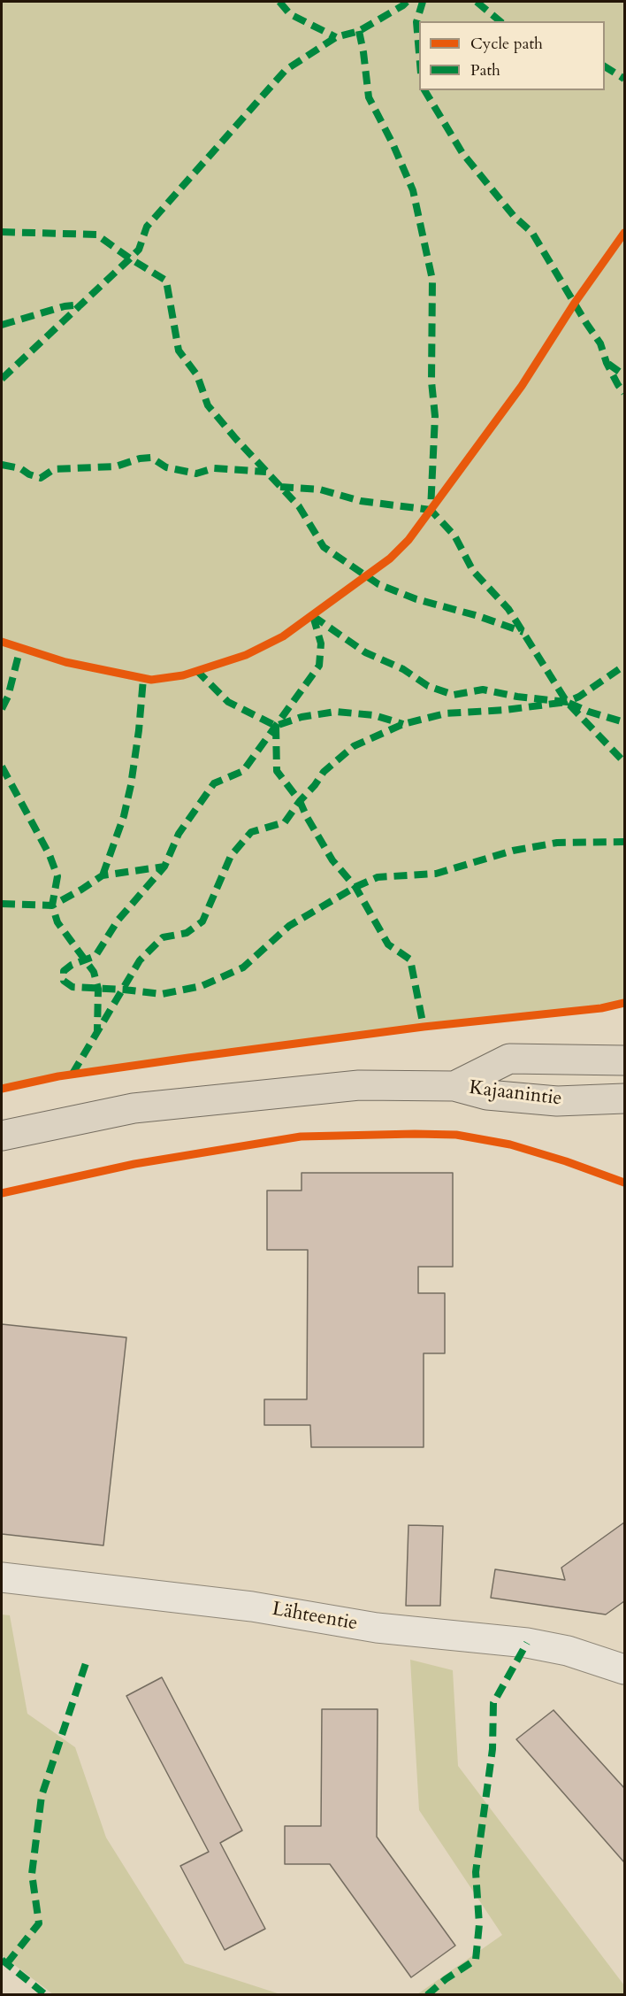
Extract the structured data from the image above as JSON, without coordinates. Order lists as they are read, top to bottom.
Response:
{
  "streets": {
    "main road": ["Kajaanintie"],
    "street": ["Lähteentie"]
  },
  "legend": ["Cycle path", "Path"]
}
